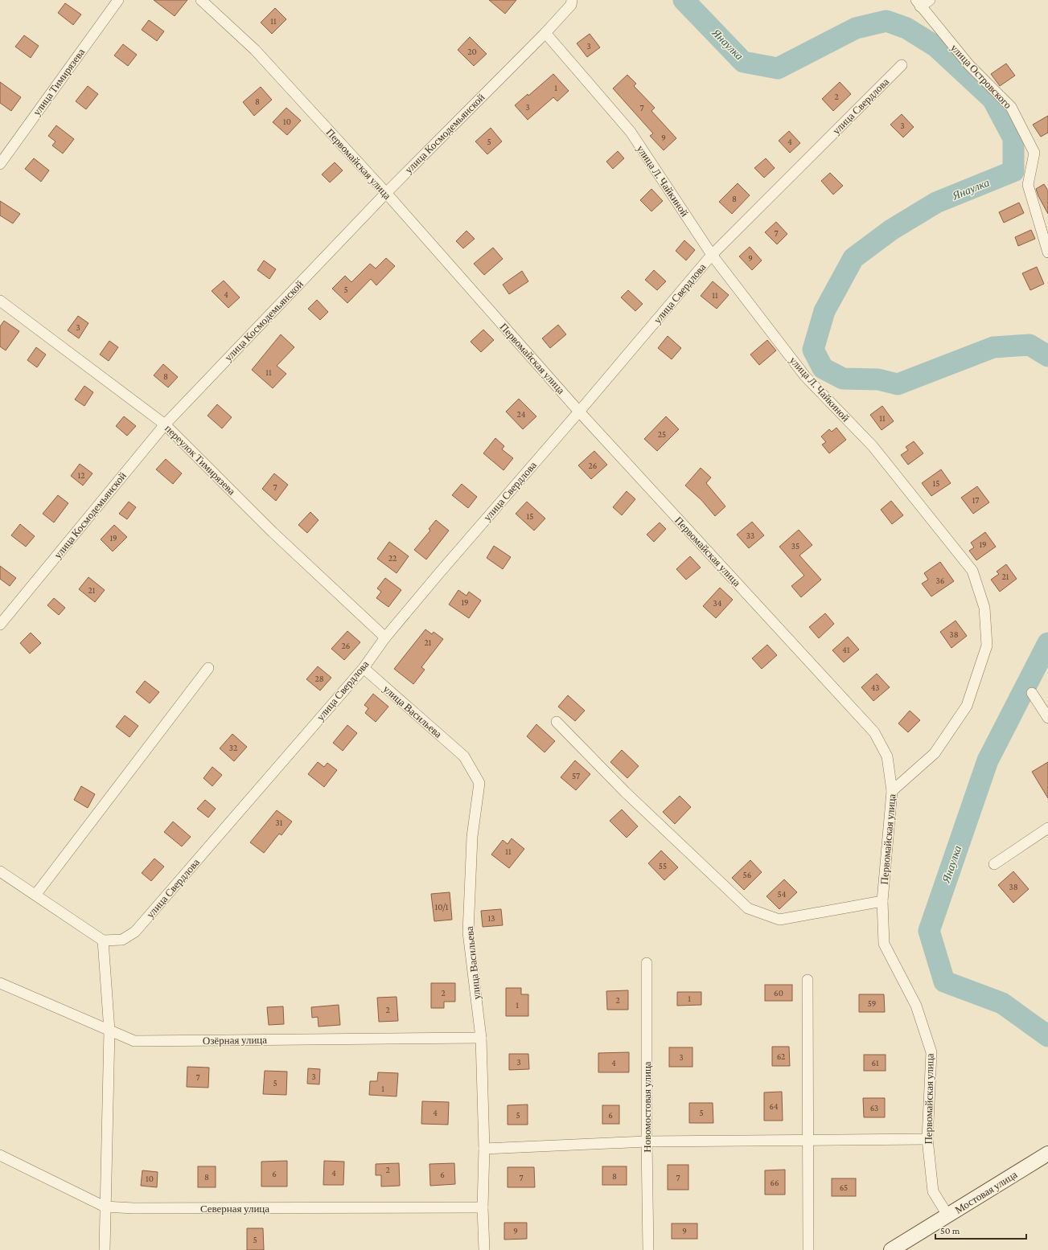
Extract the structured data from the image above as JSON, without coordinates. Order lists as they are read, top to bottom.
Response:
{
  "streets": {
    "main road": ["Мостовая улица"],
    "street": [
      "улица Островского",
      "улица Тимирязева",
      "улица Свердлова",
      "улица Космодемьянской",
      "Первомайская улица",
      "улица Л. Чайкиной",
      "переулок Тимирязева",
      "улица Васильева",
      "Озёрная улица",
      "Новомостовая улица",
      "Северная улица"
    ]
  },
  "crossings": [
    ["улица Свердлова", "Первомайская улица"],
    ["улица Свердлова", "улица Л. Чайкиной"],
    ["улица Свердлова", "переулок Тимирязева"],
    ["улица Свердлова", "улица Васильева"],
    ["улица Космодемьянской", "Первомайская улица"],
    ["улица Космодемьянской", "улица Л. Чайкиной"],
    ["улица Космодемьянской", "переулок Тимирязева"],
    ["Первомайская улица", "улица Л. Чайкиной"],
    ["Первомайская улица", "Мостовая улица"],
    ["улица Васильева", "Озёрная улица"],
    ["улица Васильева", "Северная улица"]
  ],
  "water": ["Янаулка"],
  "house_numbers": [
    "11",
    "3",
    "20",
    "1",
    "2",
    "8",
    "3",
    "7",
    "10",
    "3",
    "9",
    "5",
    "4",
    "8",
    "7",
    "9",
    "5",
    "4",
    "11",
    "3",
    "11",
    "8",
    "24",
    "11",
    "25",
    "26",
    "12",
    "15",
    "7",
    "17",
    "15",
    "33",
    "19",
    "19",
    "35",
    "22",
    "21",
    "36",
    "21",
    "19",
    "34",
    "38",
    "21",
    "26",
    "41",
    "28",
    "43",
    "32",
    "57",
    "31",
    "11",
    "55",
    "56",
    "38",
    "54",
    "10/1",
    "13",
    "2",
    "60",
    "1",
    "2",
    "59",
    "1",
    "2",
    "62",
    "3",
    "3",
    "4",
    "61",
    "3",
    "7",
    "5",
    "1",
    "64",
    "63",
    "4",
    "5",
    "5",
    "6",
    "2",
    "4",
    "6",
    "6",
    "8",
    "8",
    "7",
    "7",
    "10",
    "66",
    "65",
    "9",
    "9",
    "5"
  ],
  "scale_bar": "50 m"
}
